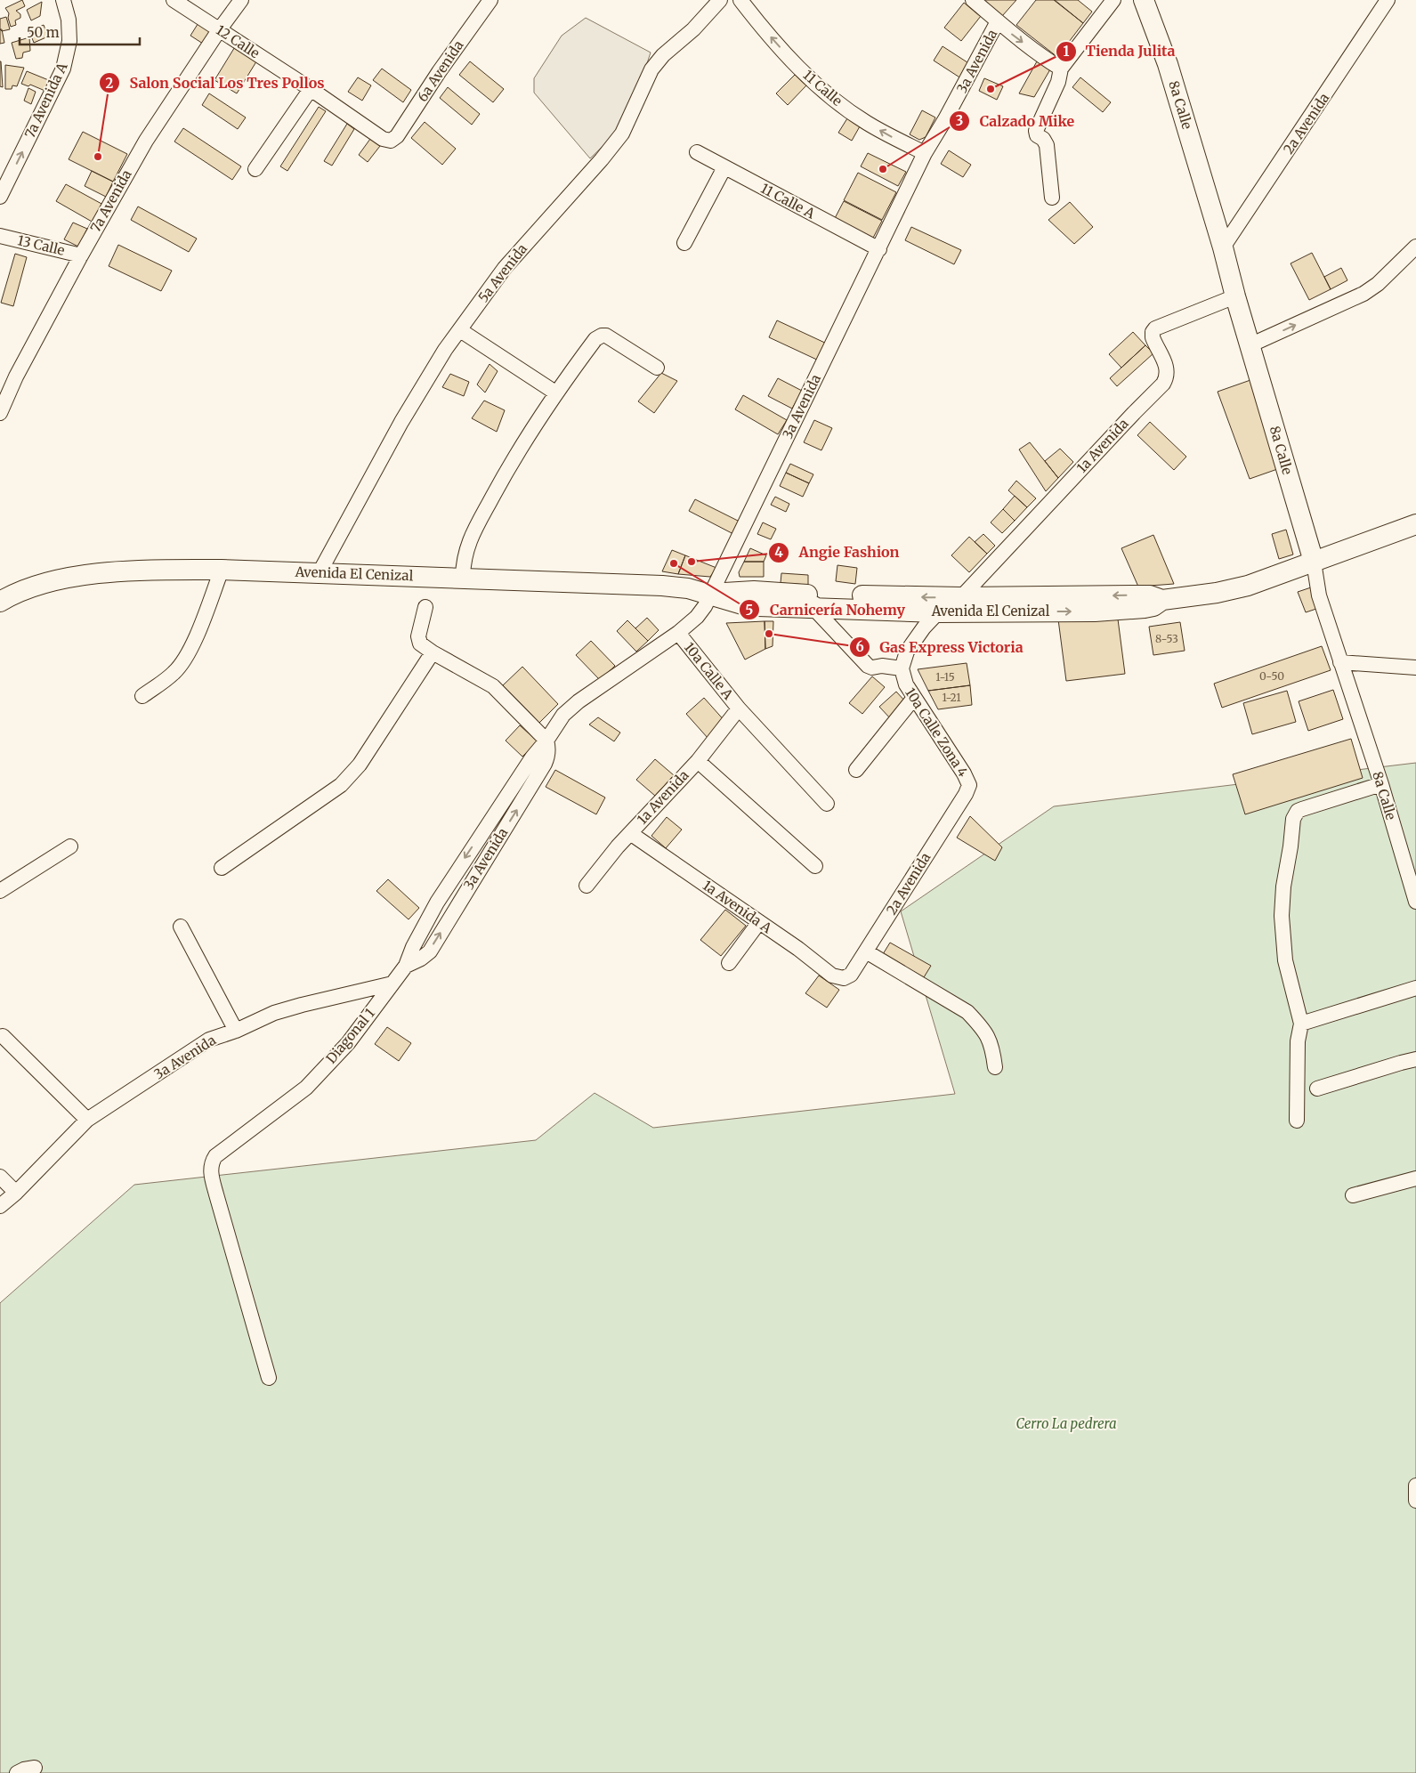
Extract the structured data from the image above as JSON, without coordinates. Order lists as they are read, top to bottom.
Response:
{
  "streets": {
    "street": [
      "12 Calle",
      "3a Avenida",
      "6a Avenida",
      "11 Calle",
      "7a Avenida A",
      "8a Calle",
      "2a Avenida",
      "7a Avenida",
      "11 Calle A",
      "13 Calle",
      "5a Avenida",
      "1a Avenida",
      "Avenida El Cenizal",
      "10a Calle A",
      "10a Calle Zona 4",
      "1a Avenida A",
      "Diagonal 1"
    ]
  },
  "crossings": [
    ["12 Calle", "6a Avenida"],
    ["12 Calle", "7a Avenida"],
    ["3a Avenida", "11 Calle"],
    ["3a Avenida", "11 Calle A"],
    ["3a Avenida", "Avenida El Cenizal"],
    ["3a Avenida", "10a Calle A"],
    ["3a Avenida", "Diagonal 1"],
    ["8a Calle", "2a Avenida"],
    ["8a Calle", "1a Avenida"],
    ["8a Calle", "Avenida El Cenizal"],
    ["2a Avenida", "10a Calle Zona 4"],
    ["2a Avenida", "1a Avenida A"],
    ["7a Avenida", "13 Calle"],
    ["5a Avenida", "Avenida El Cenizal"],
    ["1a Avenida", "Avenida El Cenizal"],
    ["1a Avenida", "10a Calle A"],
    ["1a Avenida", "1a Avenida A"]
  ],
  "one_way": ["11 Calle", "7a Avenida A"],
  "parks": ["Cerro La pedrera"],
  "places": [
    "Tienda Julita",
    "Salon Social Los Tres Pollos",
    "Calzado Mike",
    "Angie Fashion",
    "Carnicería Nohemy",
    "Gas Express Victoria"
  ],
  "house_numbers": [
    "8-53",
    "0-50",
    "1-15",
    "1-21"
  ],
  "scale_bar": "50 m"
}
